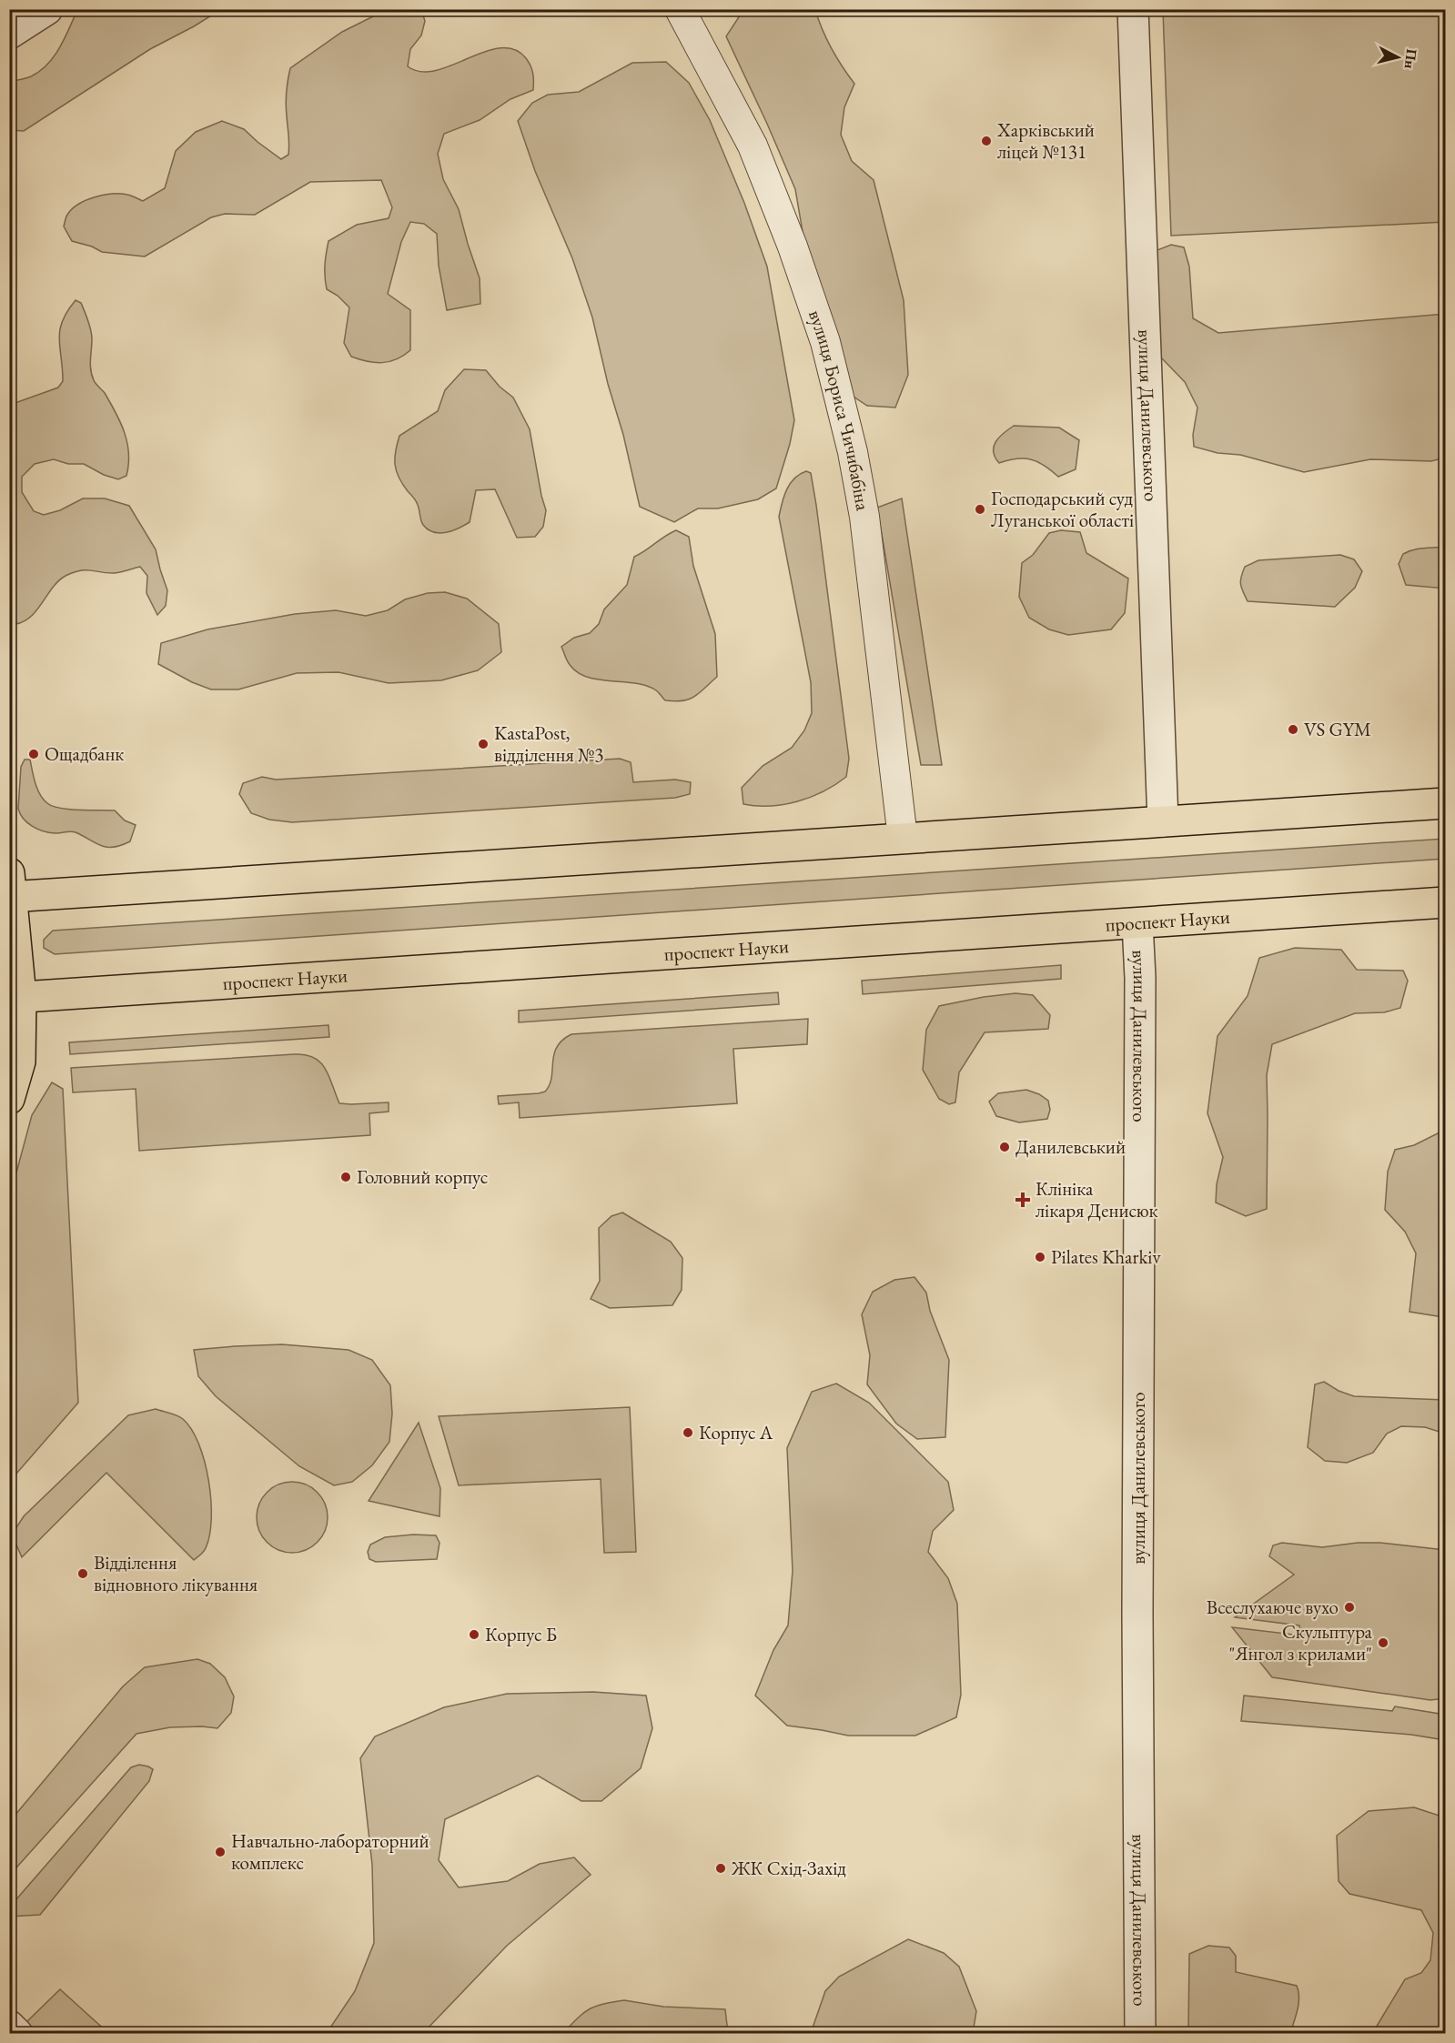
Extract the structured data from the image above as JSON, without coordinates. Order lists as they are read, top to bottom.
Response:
{
  "streets": {
    "main road": ["проспект Науки"],
    "street": ["вулиця Бориса Чичибабіна", "вулиця Данилевського"]
  },
  "crossings": [
    ["вулиця Данилевського", "проспект Науки"]
  ],
  "places": {
    "other": [
      "Харківський ліцей №131",
      "Господарський суд Луганської області",
      "VS GYM",
      "KastaPost, відділення №3",
      "Ощадбанк",
      "Данилевський",
      "Головний корпус",
      "Pilates Kharkiv",
      "Корпус А",
      "Відділення відновного лікування",
      "Всеслухаюче вухо",
      "Корпус Б",
      "Скульптура \"Янгол з крилами\"",
      "Навчально-лабораторний комплекс",
      "ЖК Схід-Захід"
    ],
    "health": ["Клініка лікаря Денисюк"]
  },
  "north": "right"
}
